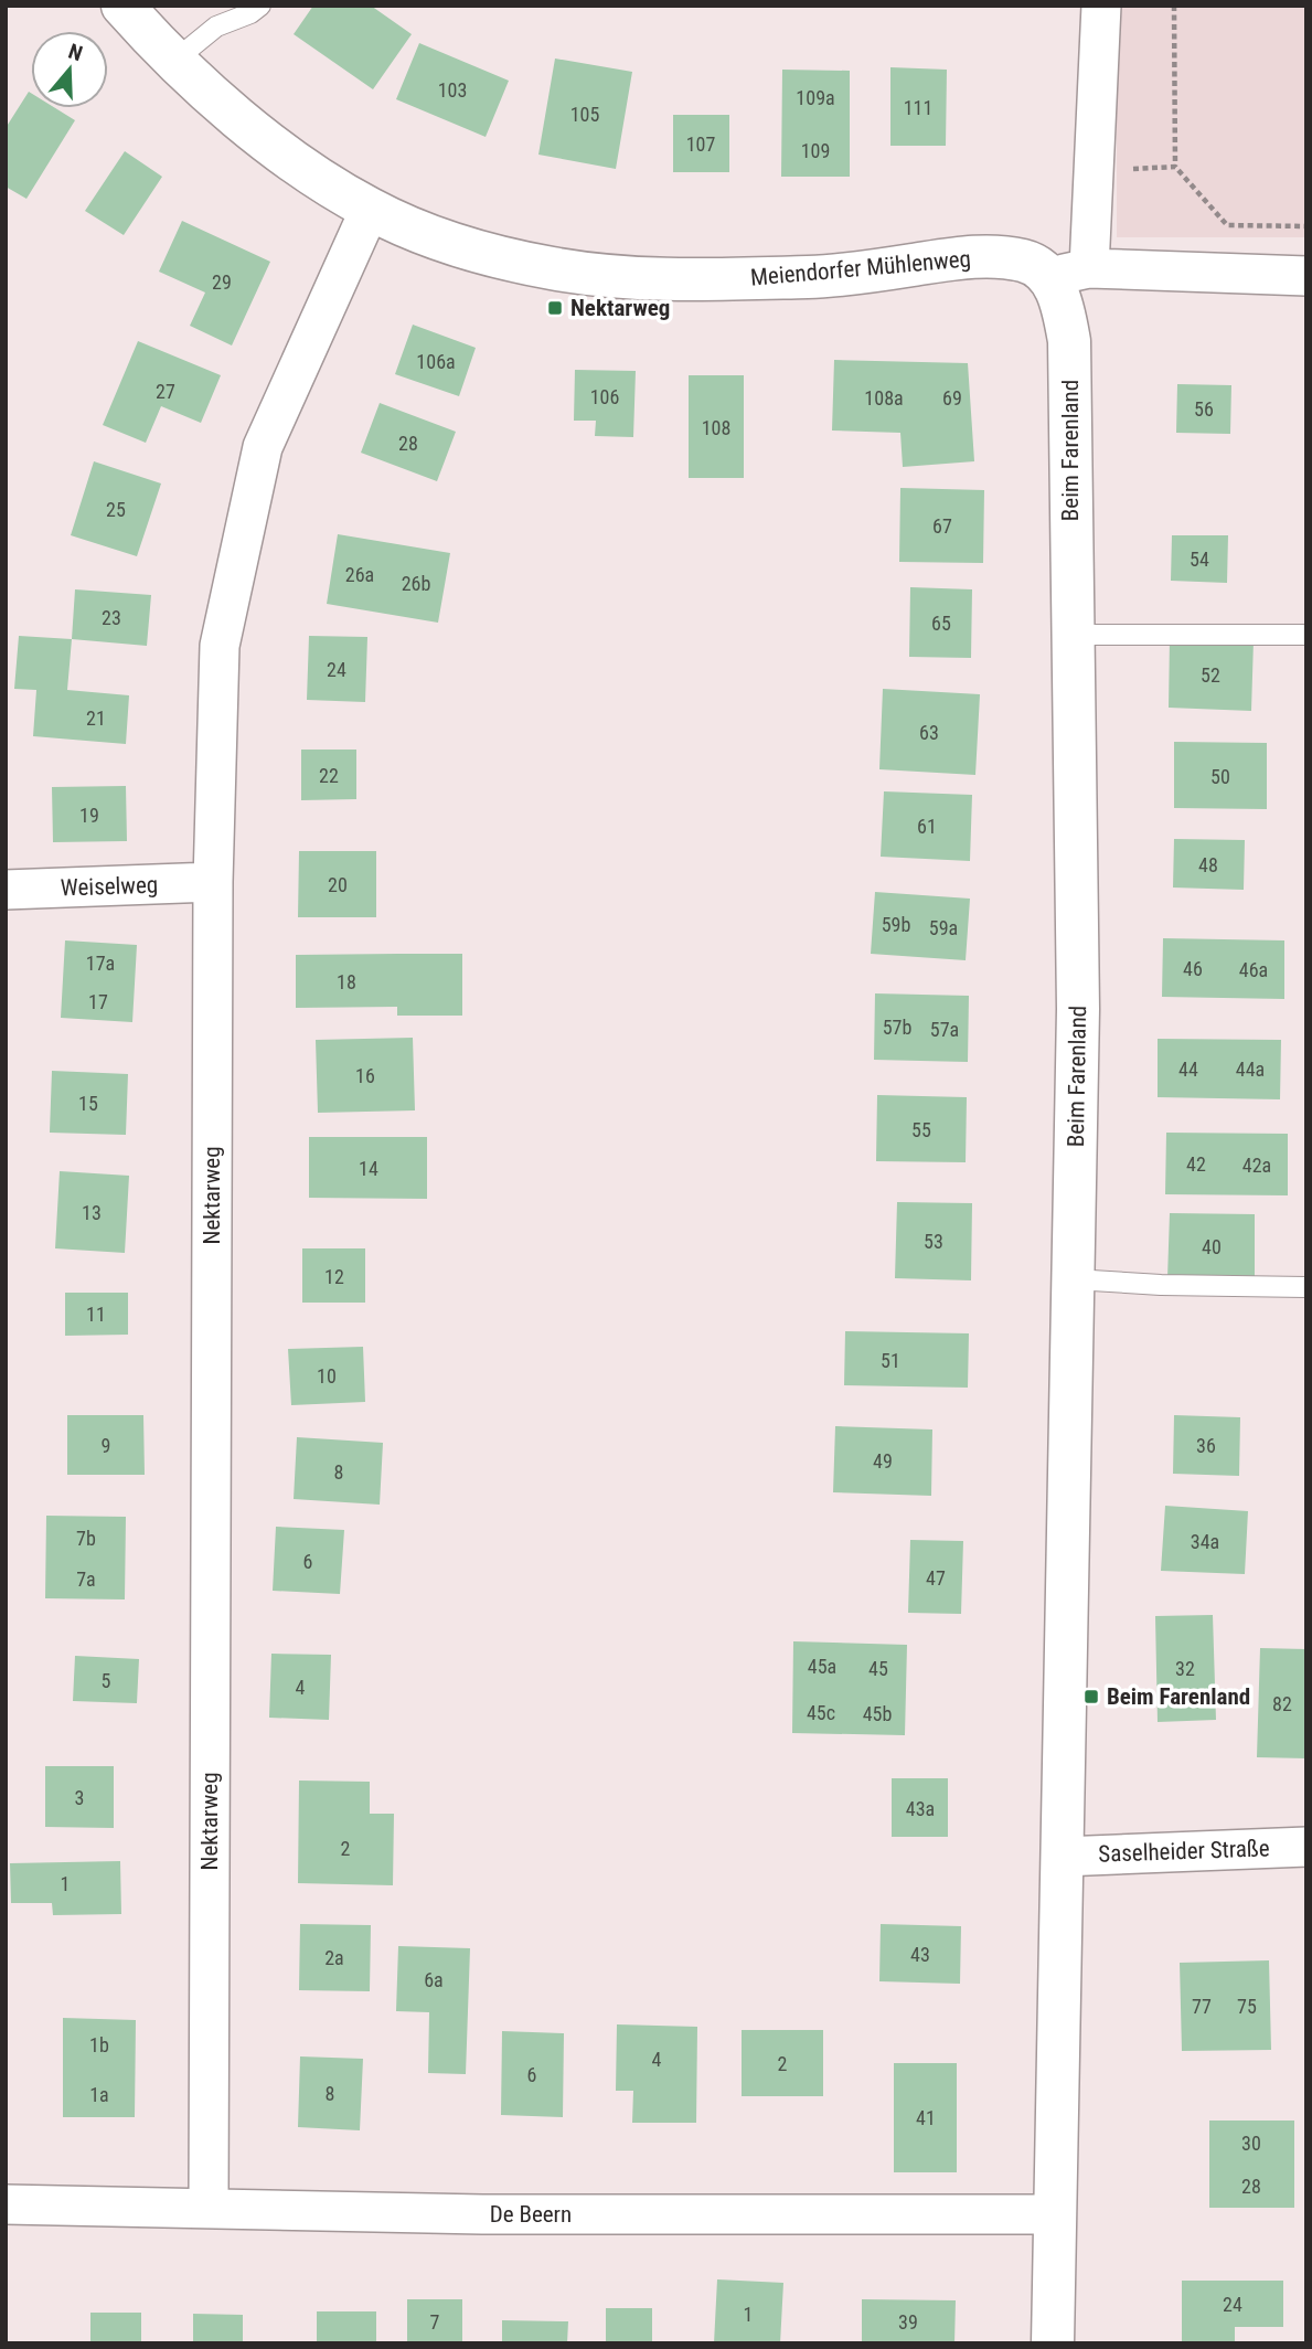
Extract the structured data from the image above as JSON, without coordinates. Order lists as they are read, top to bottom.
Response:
{
  "streets": {
    "street": [
      "Meiendorfer Mühlenweg",
      "Beim Farenland",
      "Weiselweg",
      "Nektarweg",
      "Saselheider Straße",
      "De Beern"
    ]
  },
  "crossings": [
    ["Meiendorfer Mühlenweg", "Beim Farenland"],
    ["Meiendorfer Mühlenweg", "Nektarweg"],
    ["Beim Farenland", "Saselheider Straße"],
    ["Beim Farenland", "De Beern"],
    ["Weiselweg", "Nektarweg"],
    ["Nektarweg", "De Beern"]
  ],
  "places": {
    "transit": ["Nektarweg", "Beim Farenland"]
  },
  "house_numbers": [
    "103",
    "109a",
    "111",
    "105",
    "107",
    "109",
    "29",
    "106a",
    "27",
    "106",
    "108a",
    "69",
    "56",
    "108",
    "28",
    "25",
    "67",
    "54",
    "26a",
    "26b",
    "23",
    "65",
    "24",
    "52",
    "21",
    "63",
    "22",
    "50",
    "19",
    "61",
    "48",
    "20",
    "59b",
    "59a",
    "17a",
    "46",
    "46a",
    "18",
    "17",
    "57b",
    "57a",
    "44",
    "44a",
    "16",
    "15",
    "55",
    "42",
    "42a",
    "14",
    "13",
    "53",
    "40",
    "12",
    "11",
    "51",
    "10",
    "9",
    "36",
    "49",
    "8",
    "7b",
    "34a",
    "6",
    "47",
    "7a",
    "45a",
    "45",
    "32",
    "5",
    "4",
    "82",
    "45c",
    "45b",
    "3",
    "43a",
    "2",
    "1",
    "43",
    "2a",
    "6a",
    "77",
    "75",
    "1b",
    "4",
    "2",
    "6",
    "8",
    "1a",
    "41",
    "30",
    "28",
    "24",
    "1",
    "7",
    "39"
  ],
  "north": "top"
}
